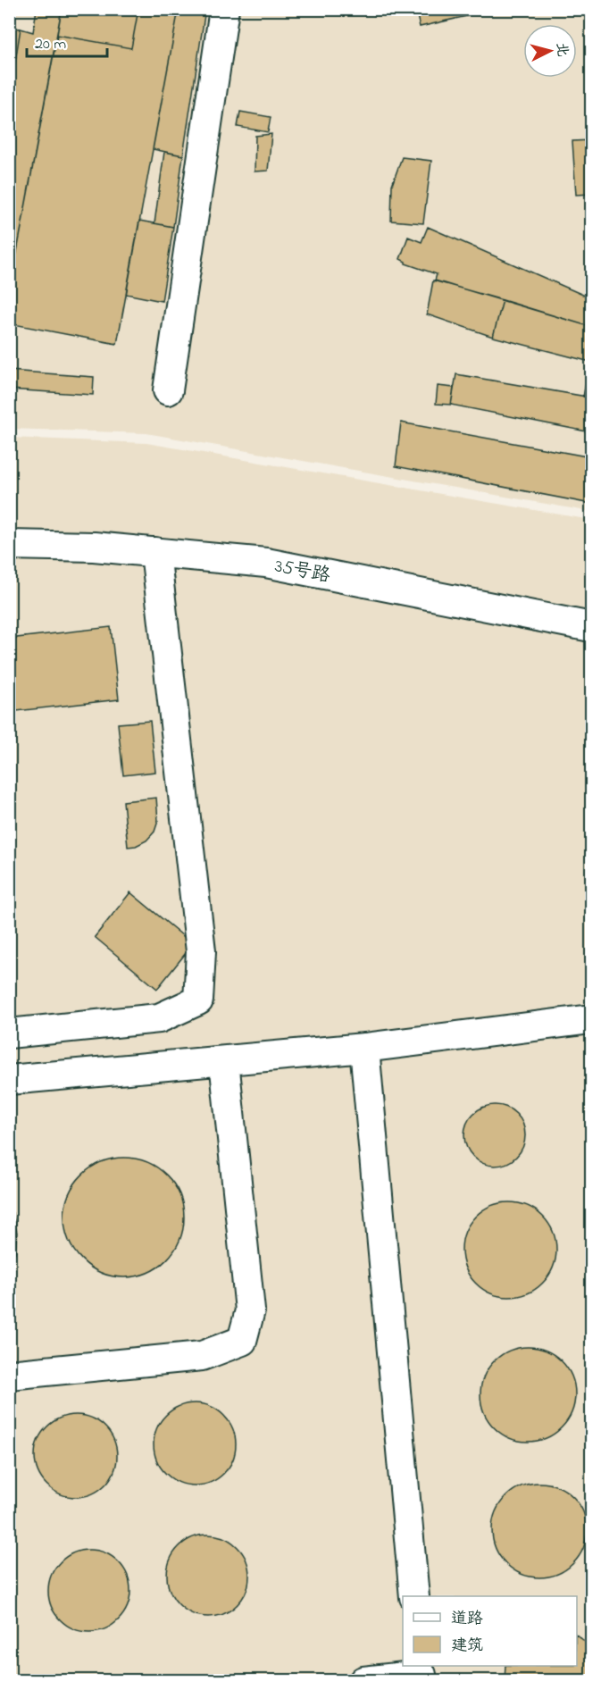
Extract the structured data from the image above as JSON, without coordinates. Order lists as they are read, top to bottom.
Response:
{
  "streets": {
    "street": ["35号路"]
  },
  "legend": ["道路", "建筑"],
  "scale_bar": "20 m",
  "north": "right"
}
